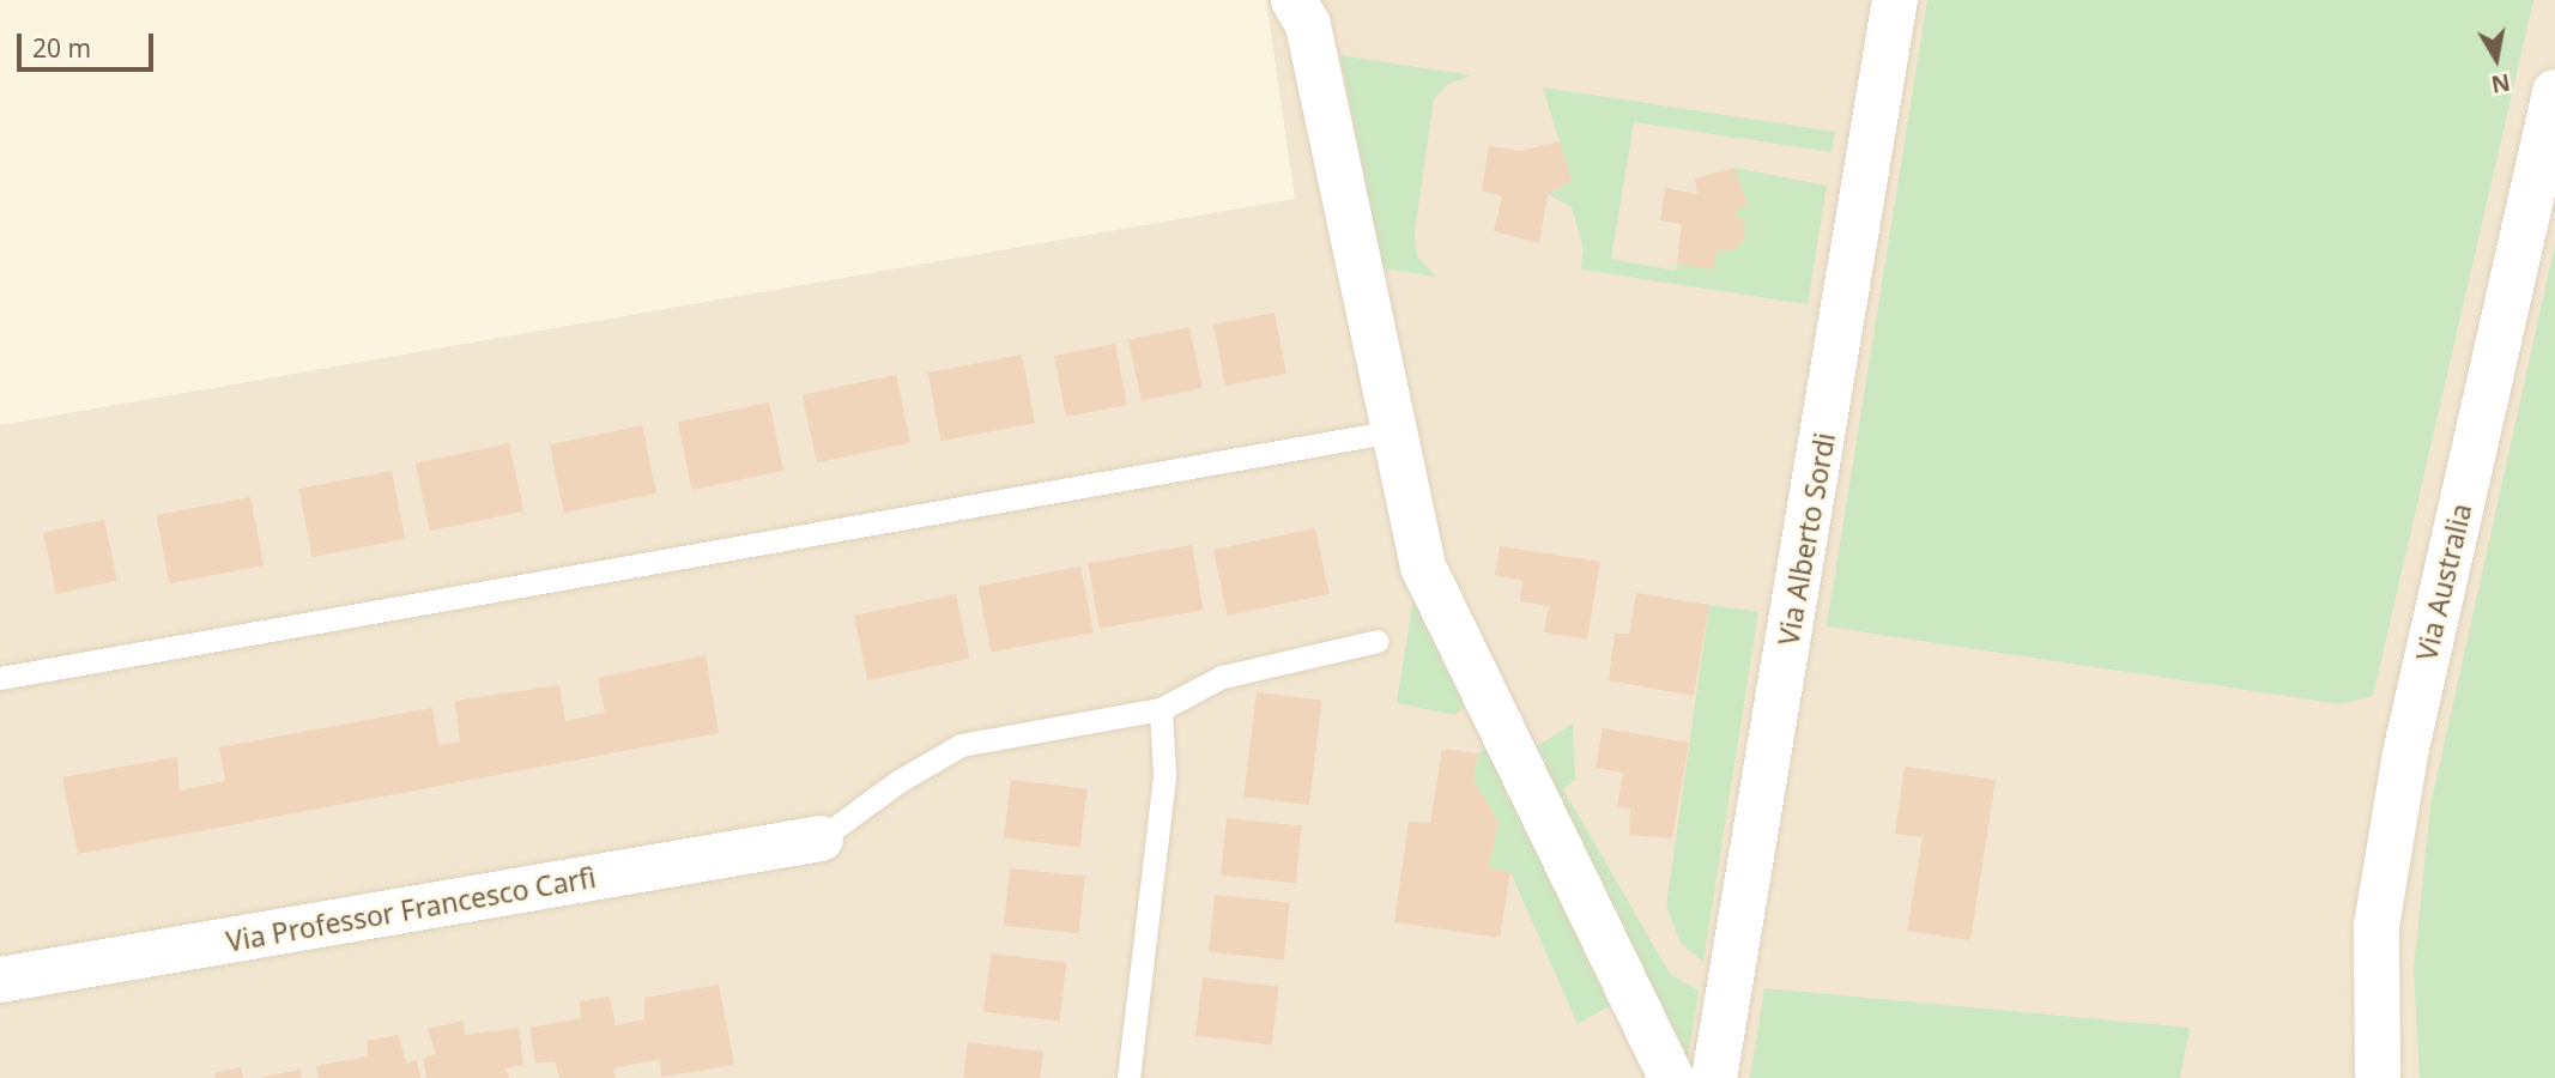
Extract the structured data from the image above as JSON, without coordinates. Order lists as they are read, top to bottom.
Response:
{
  "streets": {
    "street": ["Via Alberto Sordi", "Via Australia", "Via Professor Francesco Carfì"]
  },
  "scale_bar": "20 m",
  "north": "bottom"
}
